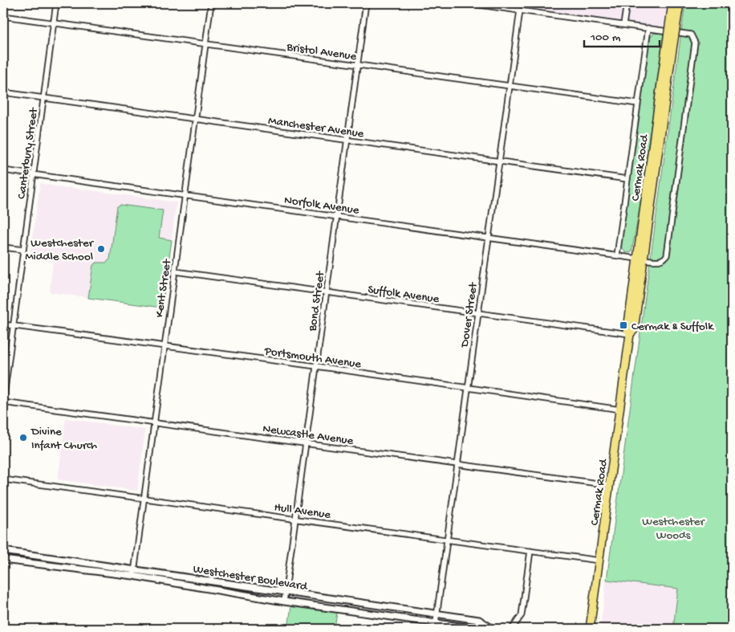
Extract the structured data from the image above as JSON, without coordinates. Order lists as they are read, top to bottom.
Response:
{
  "streets": {
    "main road": ["Cermak Road"],
    "street": [
      "Bristol Avenue",
      "Manchester Avenue",
      "Canterbury Street",
      "Norfolk Avenue",
      "Kent Street",
      "Suffolk Avenue",
      "Bond Street",
      "Dover Street",
      "Portsmouth Avenue",
      "Newcastle Avenue",
      "Hull Avenue",
      "Westchester Boulevard"
    ]
  },
  "crossings": [
    ["Bristol Avenue", "Canterbury Street"],
    ["Bristol Avenue", "Cermak Road"],
    ["Bristol Avenue", "Kent Street"],
    ["Bristol Avenue", "Bond Street"],
    ["Bristol Avenue", "Dover Street"],
    ["Manchester Avenue", "Canterbury Street"],
    ["Manchester Avenue", "Cermak Road"],
    ["Manchester Avenue", "Kent Street"],
    ["Manchester Avenue", "Bond Street"],
    ["Manchester Avenue", "Dover Street"],
    ["Canterbury Street", "Norfolk Avenue"],
    ["Canterbury Street", "Portsmouth Avenue"],
    ["Canterbury Street", "Newcastle Avenue"],
    ["Cermak Road", "Norfolk Avenue"],
    ["Cermak Road", "Suffolk Avenue"],
    ["Cermak Road", "Portsmouth Avenue"],
    ["Cermak Road", "Newcastle Avenue"],
    ["Cermak Road", "Hull Avenue"],
    ["Norfolk Avenue", "Kent Street"],
    ["Norfolk Avenue", "Bond Street"],
    ["Norfolk Avenue", "Dover Street"],
    ["Kent Street", "Suffolk Avenue"],
    ["Kent Street", "Portsmouth Avenue"],
    ["Kent Street", "Newcastle Avenue"],
    ["Kent Street", "Hull Avenue"],
    ["Kent Street", "Westchester Boulevard"],
    ["Suffolk Avenue", "Bond Street"],
    ["Suffolk Avenue", "Dover Street"],
    ["Bond Street", "Portsmouth Avenue"],
    ["Bond Street", "Newcastle Avenue"],
    ["Bond Street", "Hull Avenue"],
    ["Bond Street", "Westchester Boulevard"],
    ["Dover Street", "Portsmouth Avenue"],
    ["Dover Street", "Newcastle Avenue"],
    ["Dover Street", "Hull Avenue"],
    ["Dover Street", "Westchester Boulevard"]
  ],
  "parks": ["Westchester Woods"],
  "places": {
    "other": ["Westchester Middle School", "Divine Infant Church"],
    "transit": ["Cermak & Suffolk"]
  },
  "scale_bar": "100 m"
}
